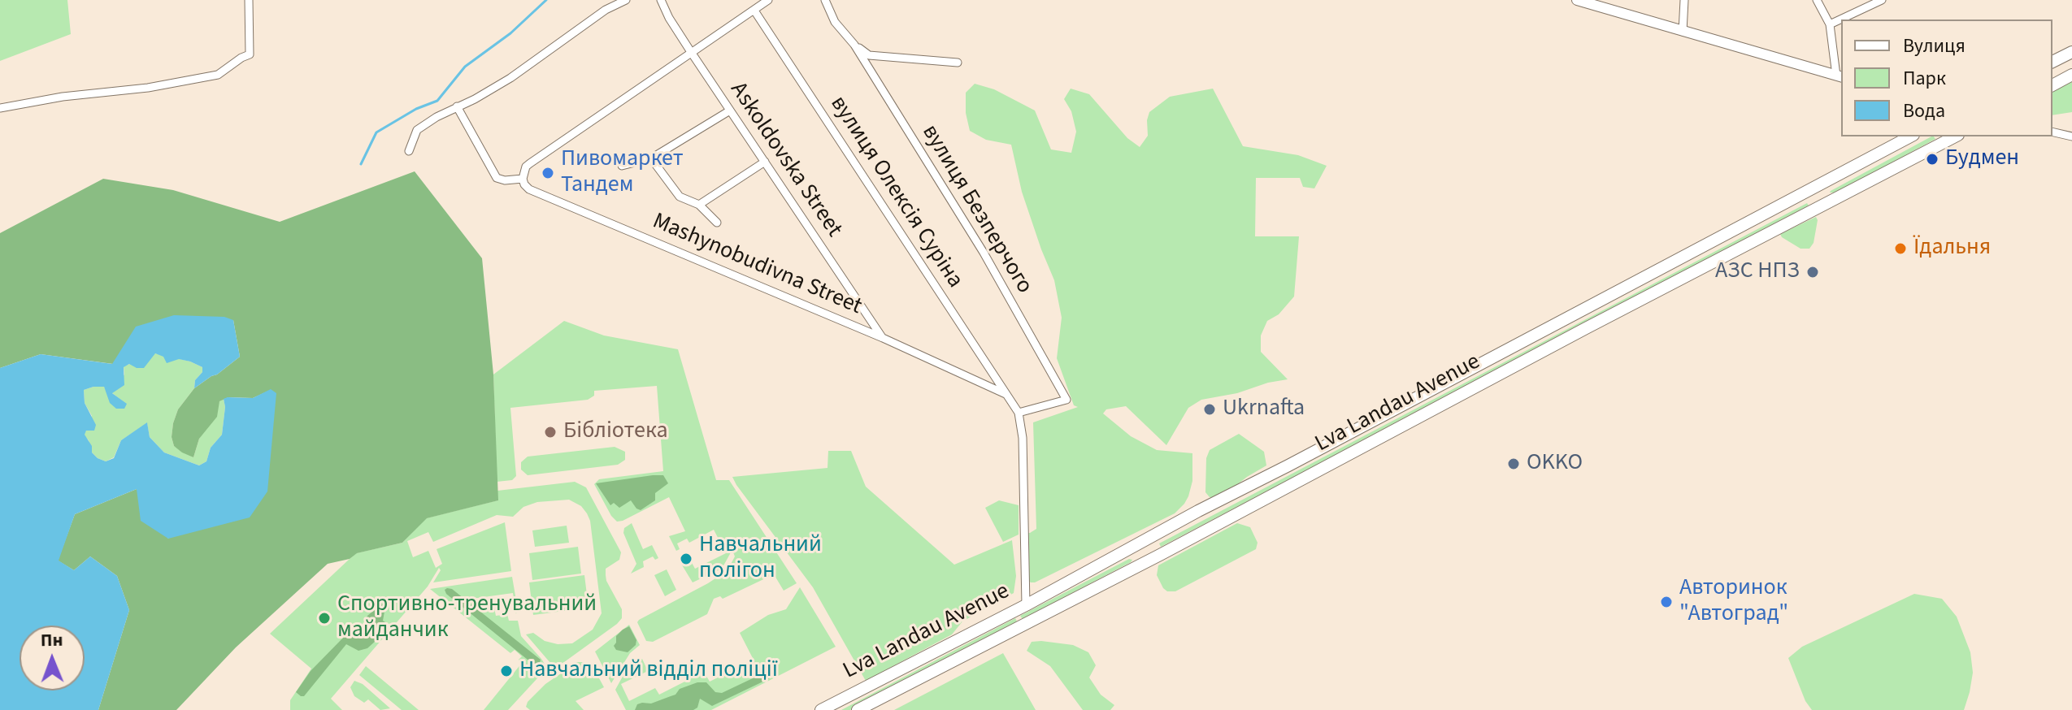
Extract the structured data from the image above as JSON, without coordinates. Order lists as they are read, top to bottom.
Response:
{
  "streets": {
    "main road": ["Lva Landau Avenue"],
    "street": [
      "Askoldovska Street",
      "вулиця Олексія Суріна",
      "вулиця Безперчого",
      "Mashynobudivna Street"
    ]
  },
  "crossings": [
    ["Askoldovska Street", "Mashynobudivna Street"],
    ["вулиця Олексія Суріна", "вулиця Безперчого"],
    ["вулиця Олексія Суріна", "Mashynobudivna Street"]
  ],
  "places": [
    "Будмен",
    "Пивомаркет Тандем",
    "Їдальня",
    "АЗС НПЗ",
    "Ukrnafta",
    "Бібліотека",
    "OKKO",
    "Навчальний полігон",
    "Авторинок \"Автоград\"",
    "Спортивно-тренувальний майданчик",
    "Навчальний відділ поліції"
  ],
  "legend": ["Вулиця", "Парк", "Вода"],
  "north": "top"
}
